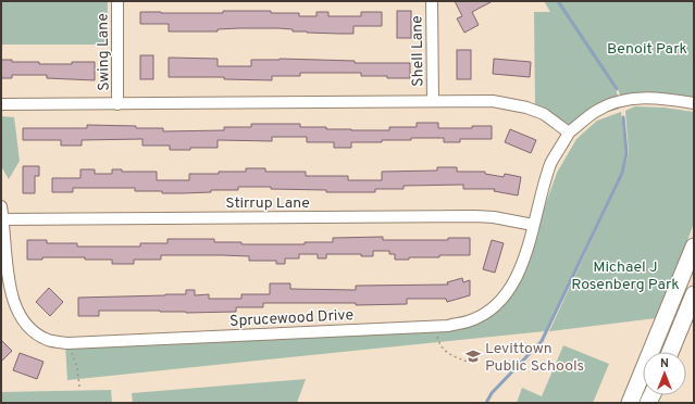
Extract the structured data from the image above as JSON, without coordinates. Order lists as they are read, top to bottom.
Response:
{
  "streets": {
    "street": [
      "Shell Lane",
      "Swing Lane",
      "Stirrup Lane",
      "Sprucewood Drive"
    ]
  },
  "crossings": [
    ["Stirrup Lane", "Sprucewood Drive"]
  ],
  "parks": ["Benoit Park", "Michael J Rosenberg Park"],
  "places": {
    "school or university": ["Levittown Public Schools"]
  },
  "north": "top"
}
